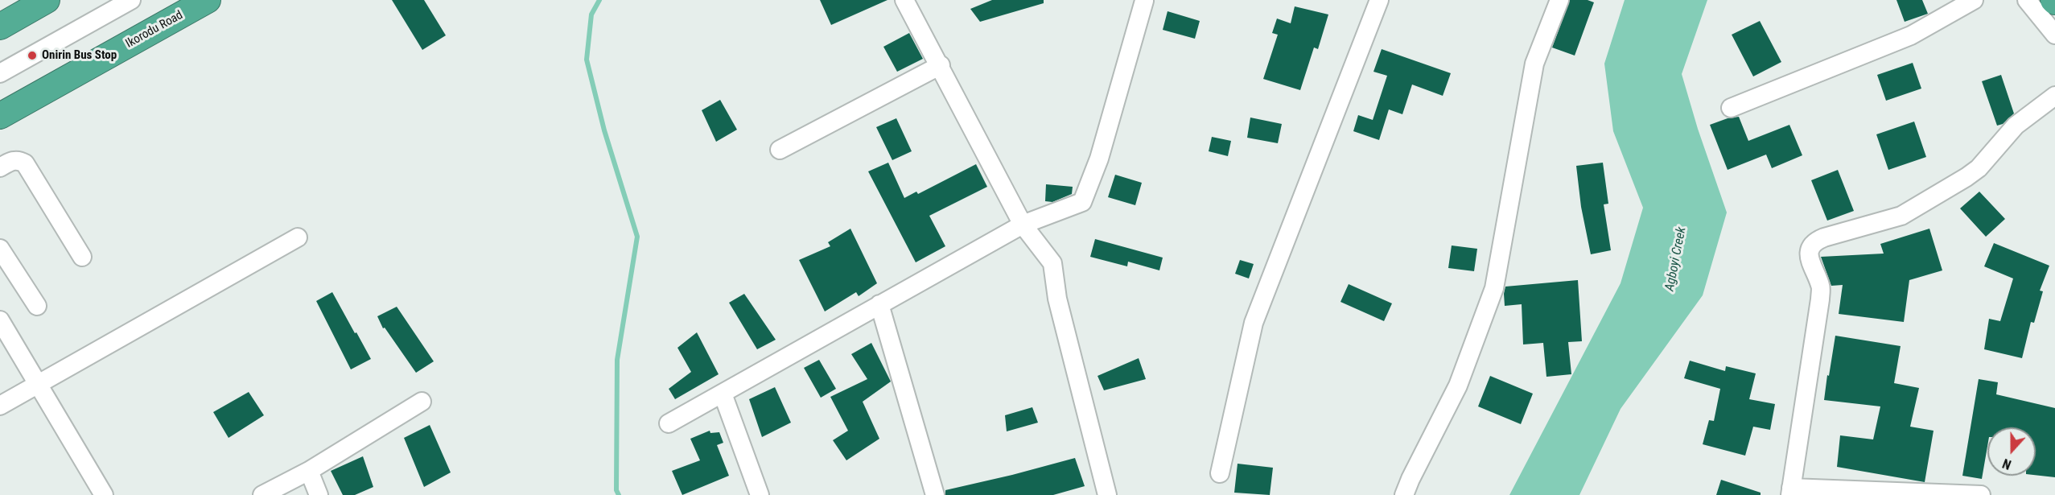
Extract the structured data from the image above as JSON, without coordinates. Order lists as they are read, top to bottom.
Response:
{
  "streets": {
    "highway": ["Ikorodu Road"]
  },
  "water": ["Agboyi Creek"],
  "places": ["Onirin Bus Stop"],
  "north": "bottom"
}
